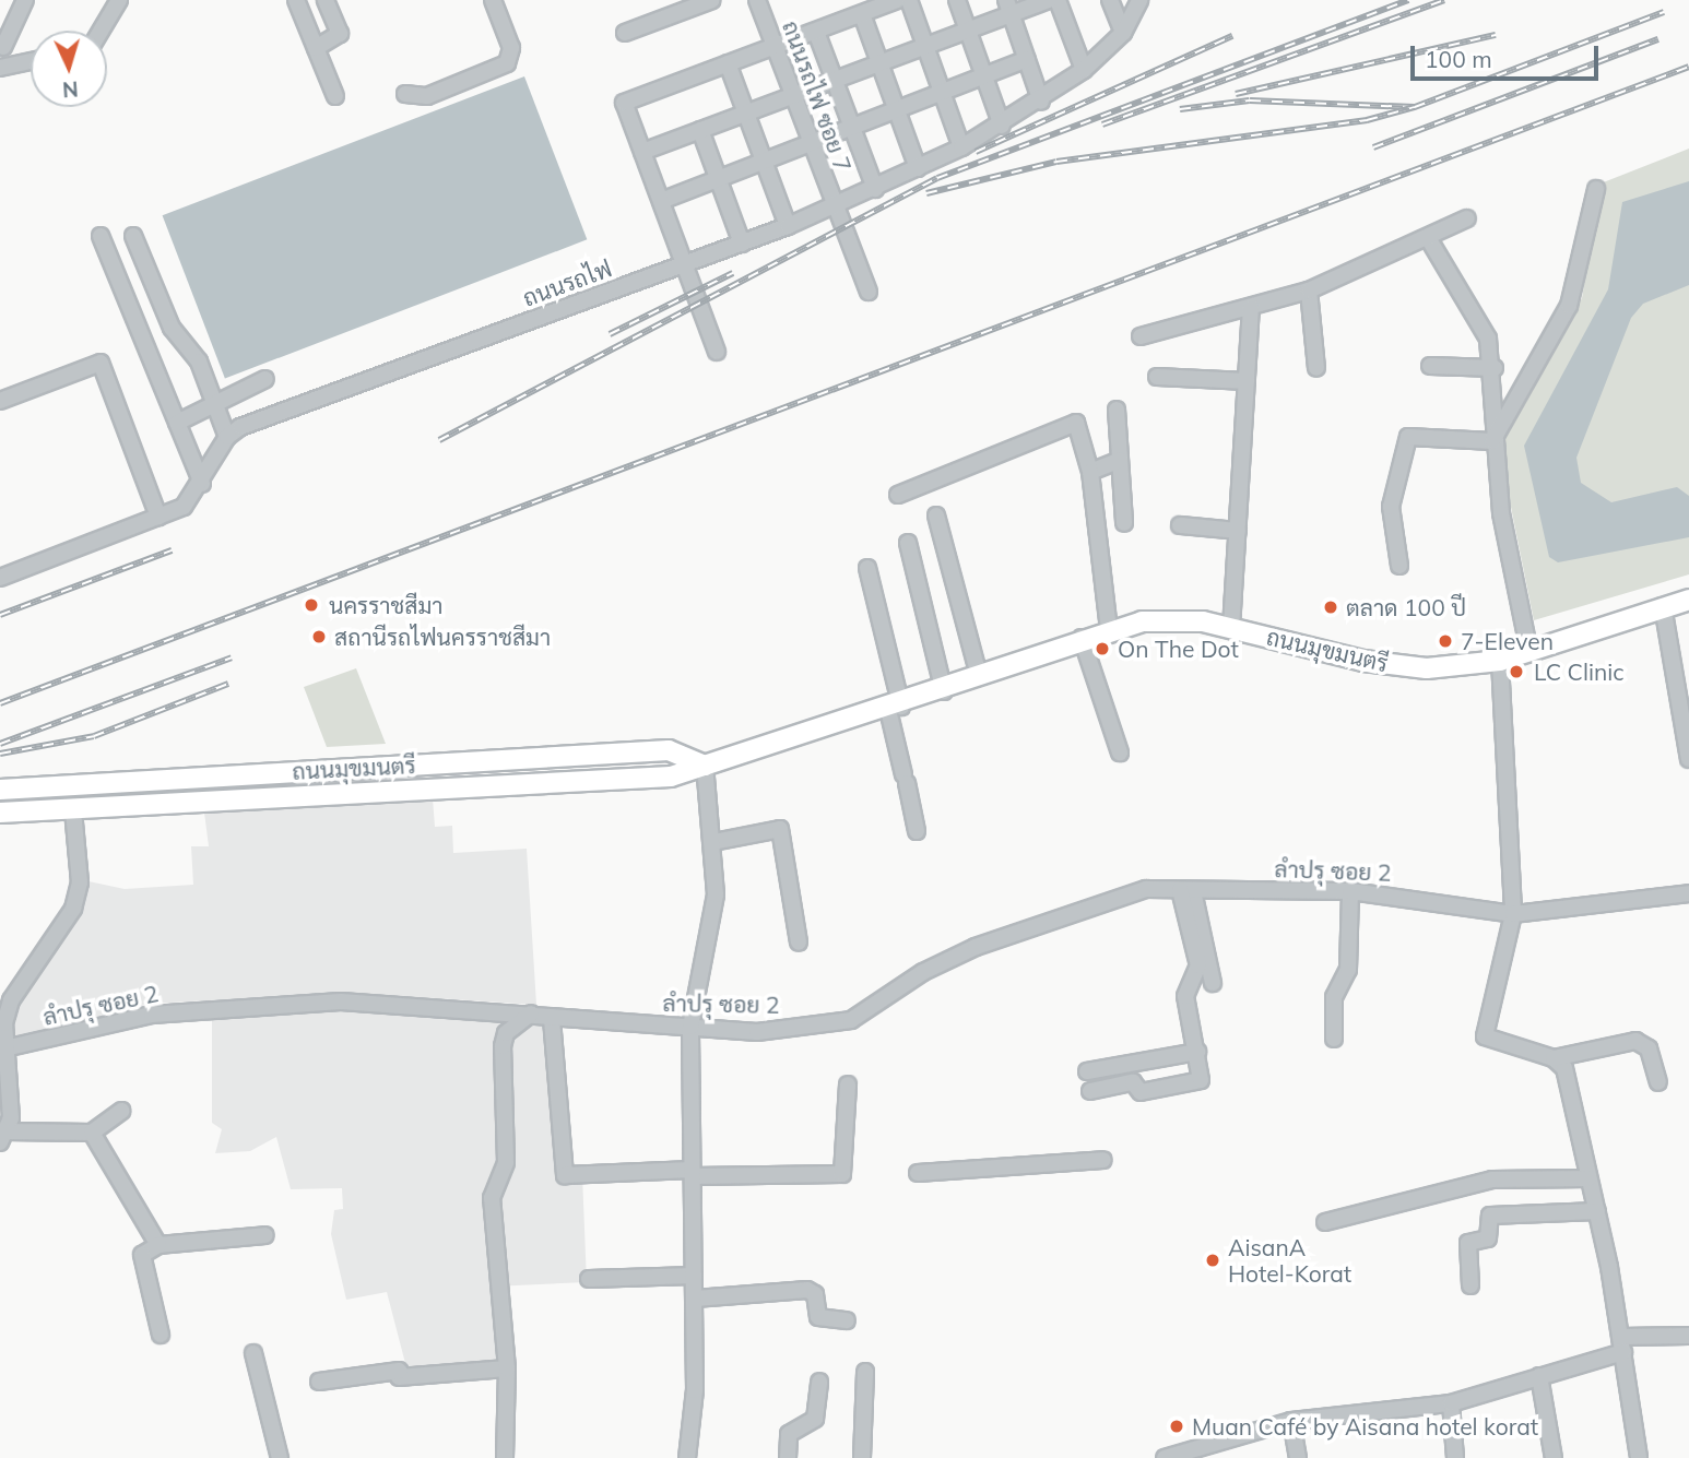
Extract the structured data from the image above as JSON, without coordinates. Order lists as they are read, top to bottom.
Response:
{
  "streets": {
    "main road": ["ถนนมุขมนตรี"],
    "street": ["ถนนรถไฟ ซอย 7", "ถนนรถไฟ", "ลำปรุ ซอย 2"]
  },
  "crossings": [
    ["ถนนรถไฟ ซอย 7", "ถนนรถไฟ"]
  ],
  "places": [
    "นครราชสีมา",
    "ตลาด 100 ปี",
    "สถานีรถไฟนครราชสีมา",
    "7-Eleven",
    "On The Dot",
    "LC Clinic",
    "AisanA Hotel-Korat",
    "Muan Café by Aisana hotel korat"
  ],
  "scale_bar": "100 m",
  "north": "bottom"
}
